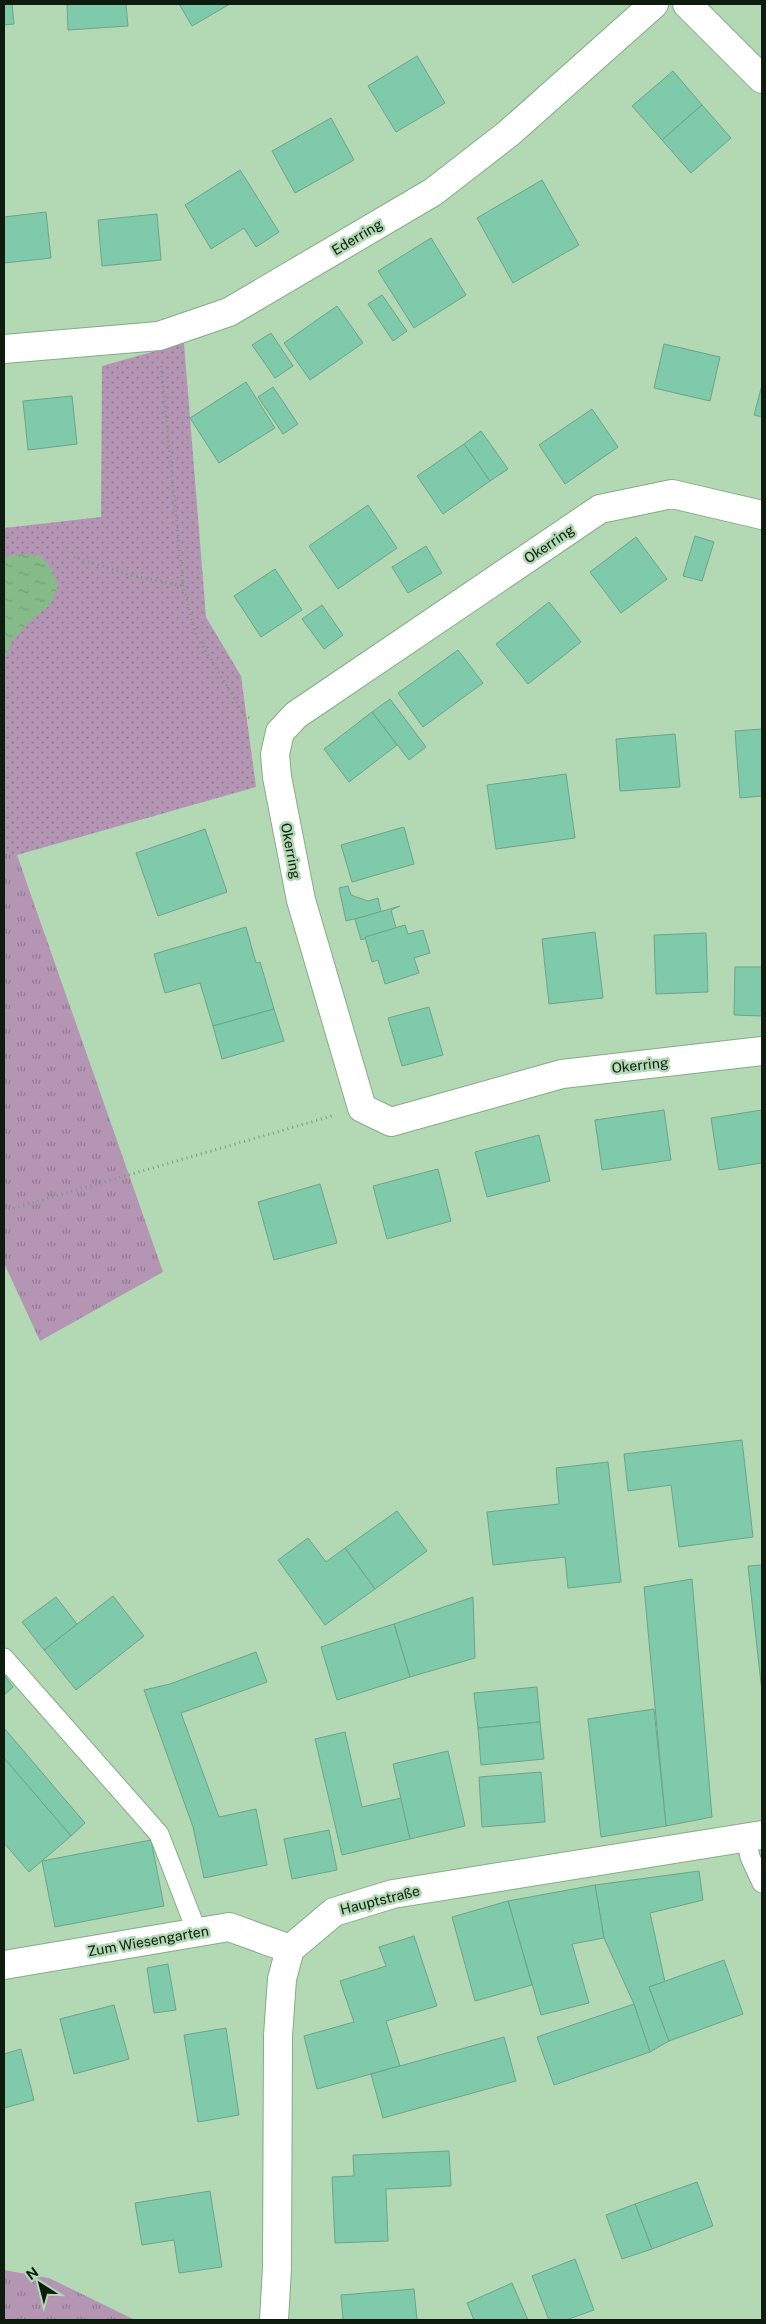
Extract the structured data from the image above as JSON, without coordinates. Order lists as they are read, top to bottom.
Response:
{
  "streets": {
    "street": [
      "Ederring",
      "Okerring",
      "Hauptstraße",
      "Zum Wiesengarten"
    ]
  },
  "crossings": [
    ["Hauptstraße", "Zum Wiesengarten"]
  ],
  "north": "top left"
}
